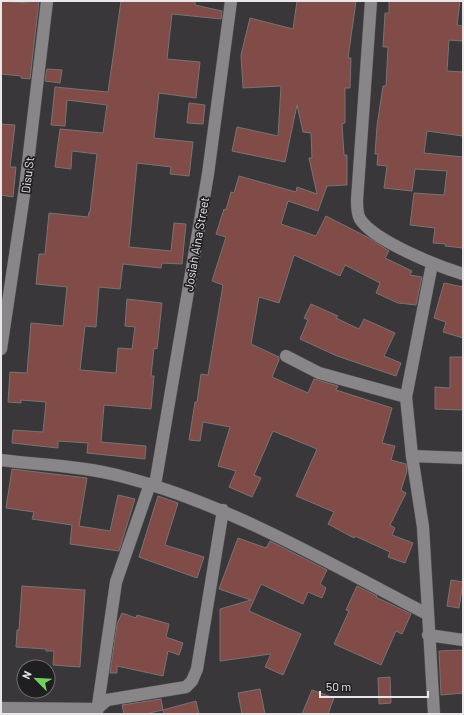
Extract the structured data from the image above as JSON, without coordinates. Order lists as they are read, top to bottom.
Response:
{
  "streets": {
    "street": ["Disu St", "Josiah Aina Street"]
  },
  "scale_bar": "50 m",
  "north": "top left"
}
